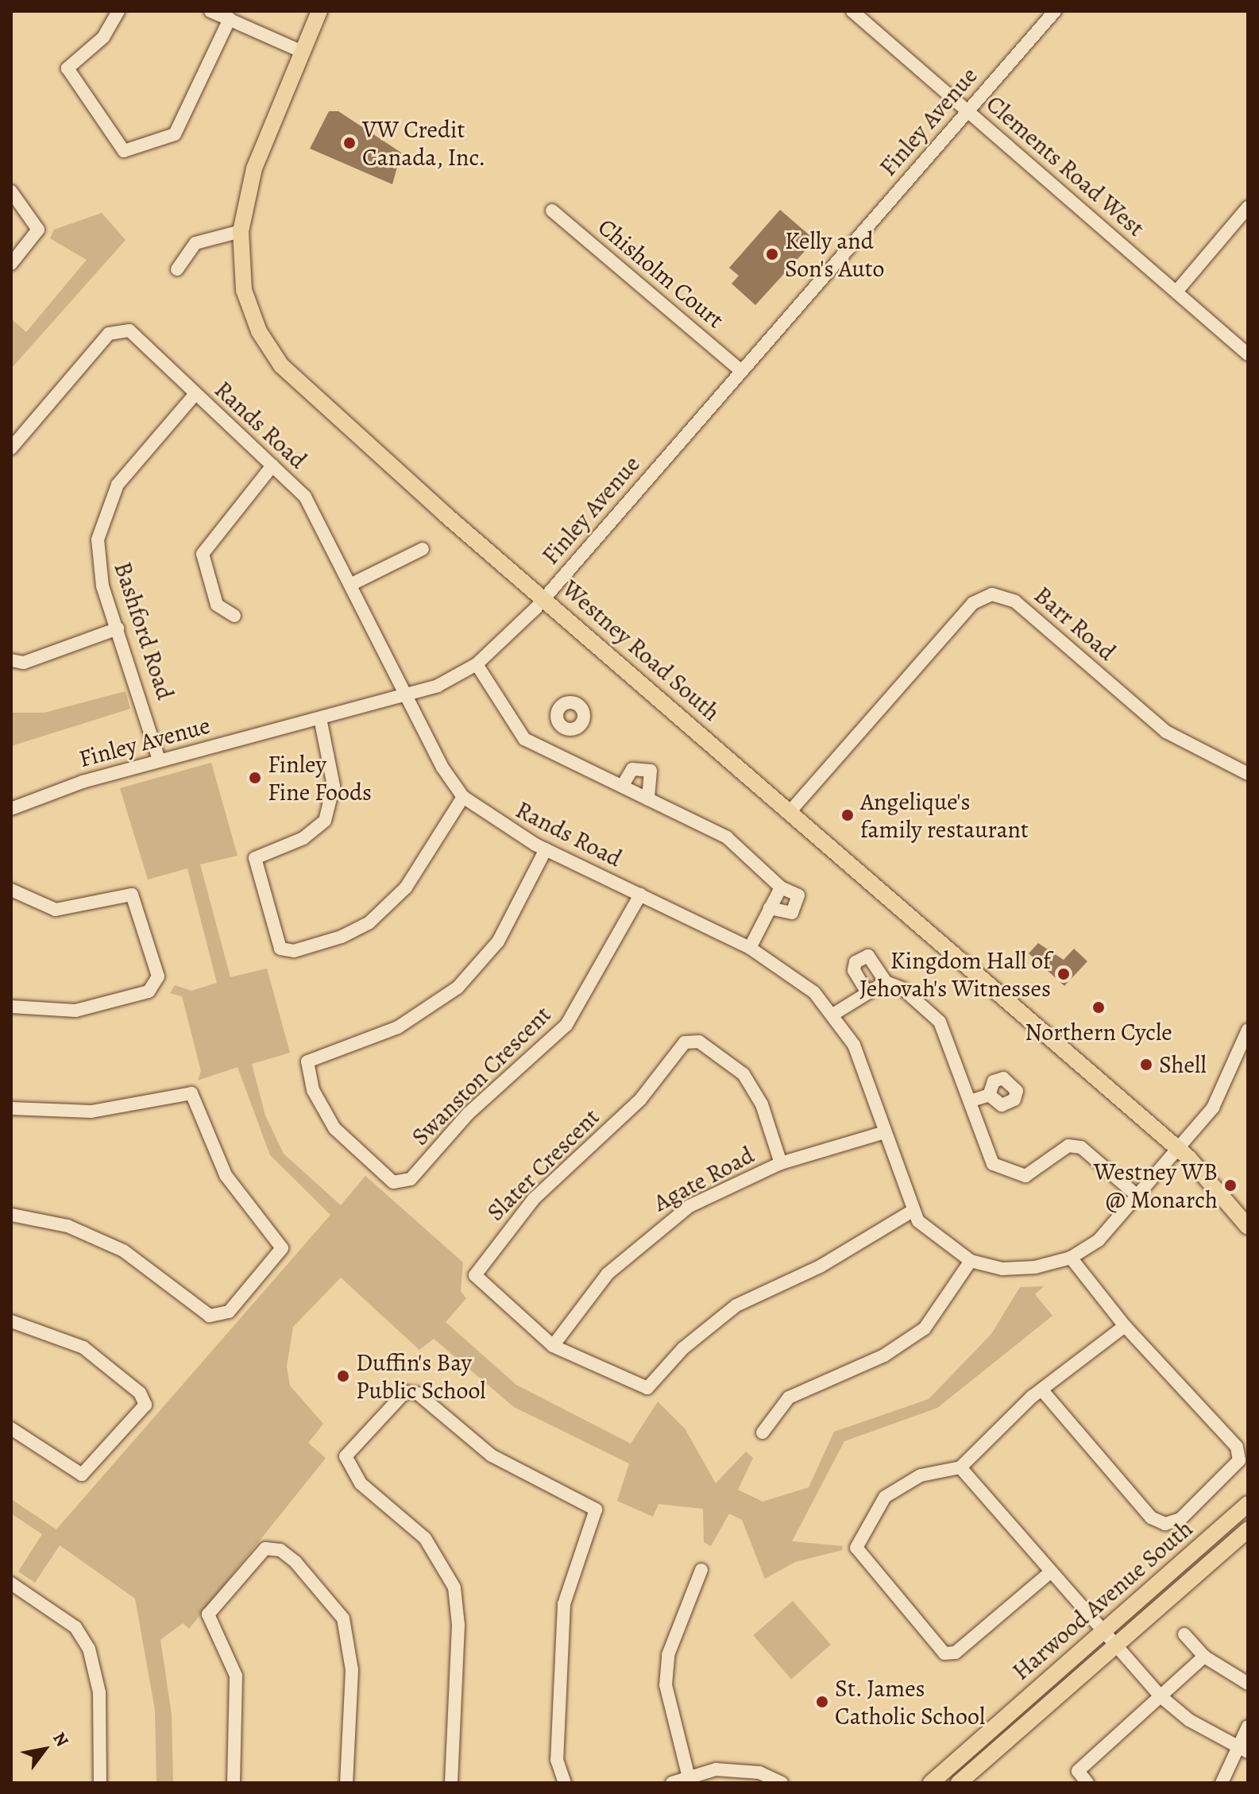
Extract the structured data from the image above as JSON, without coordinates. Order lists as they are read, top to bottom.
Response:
{
  "streets": {
    "main road": ["Westney Road South", "Harwood Avenue South"],
    "street": [
      "Finley Avenue",
      "Clements Road West",
      "Chisholm Court",
      "Rands Road",
      "Barr Road",
      "Bashford Road",
      "Swanston Crescent",
      "Slater Crescent",
      "Agate Road"
    ]
  },
  "crossings": [
    ["Finley Avenue", "Clements Road West"],
    ["Finley Avenue", "Chisholm Court"],
    ["Finley Avenue", "Rands Road"],
    ["Finley Avenue", "Bashford Road"],
    ["Finley Avenue", "Westney Road South"],
    ["Rands Road", "Bashford Road"],
    ["Rands Road", "Westney Road South"],
    ["Rands Road", "Swanston Crescent"],
    ["Rands Road", "Slater Crescent"],
    ["Rands Road", "Agate Road"],
    ["Barr Road", "Westney Road South"],
    ["Slater Crescent", "Agate Road"]
  ],
  "places": [
    "VW Credit Canada, Inc.",
    "Kelly and Son's Auto",
    "Finley Fine Foods",
    "Angelique's family restaurant",
    "Kingdom Hall of Jehovah's Witnesses",
    "Northern Cycle",
    "Shell",
    "Westney WB @ Monarch",
    "Duffin's Bay Public School",
    "St. James Catholic School"
  ],
  "north": "top right"
}
